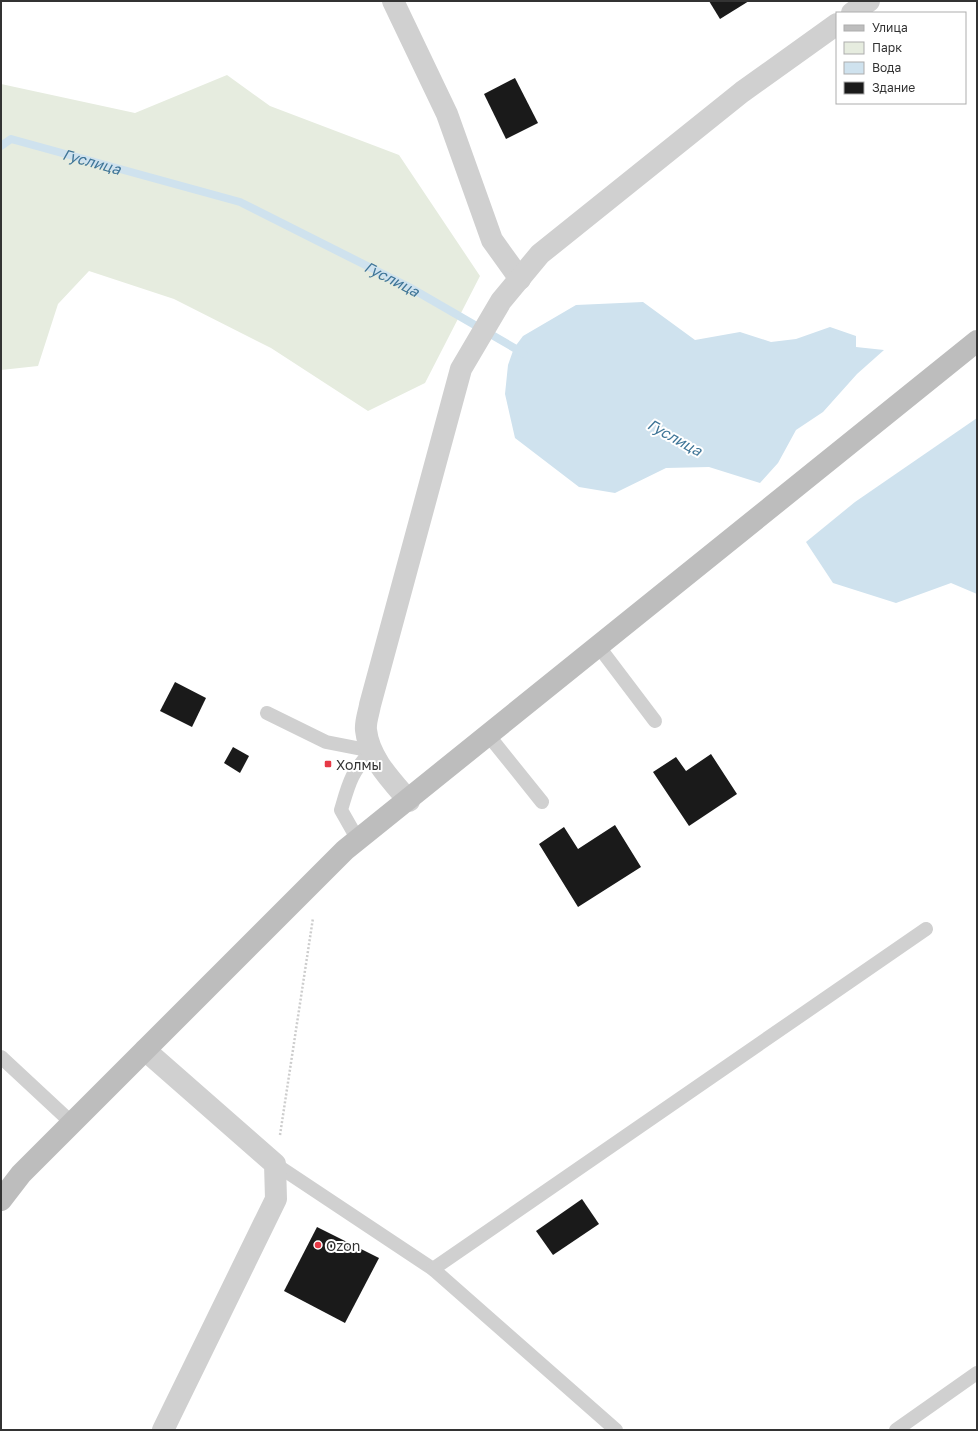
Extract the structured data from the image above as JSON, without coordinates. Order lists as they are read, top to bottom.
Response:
{
  "water": ["Гуслица"],
  "places": {
    "transit": ["Холмы"],
    "other": ["Ozon"]
  },
  "legend": [
    "Улица",
    "Парк",
    "Вода",
    "Здание"
  ]
}
